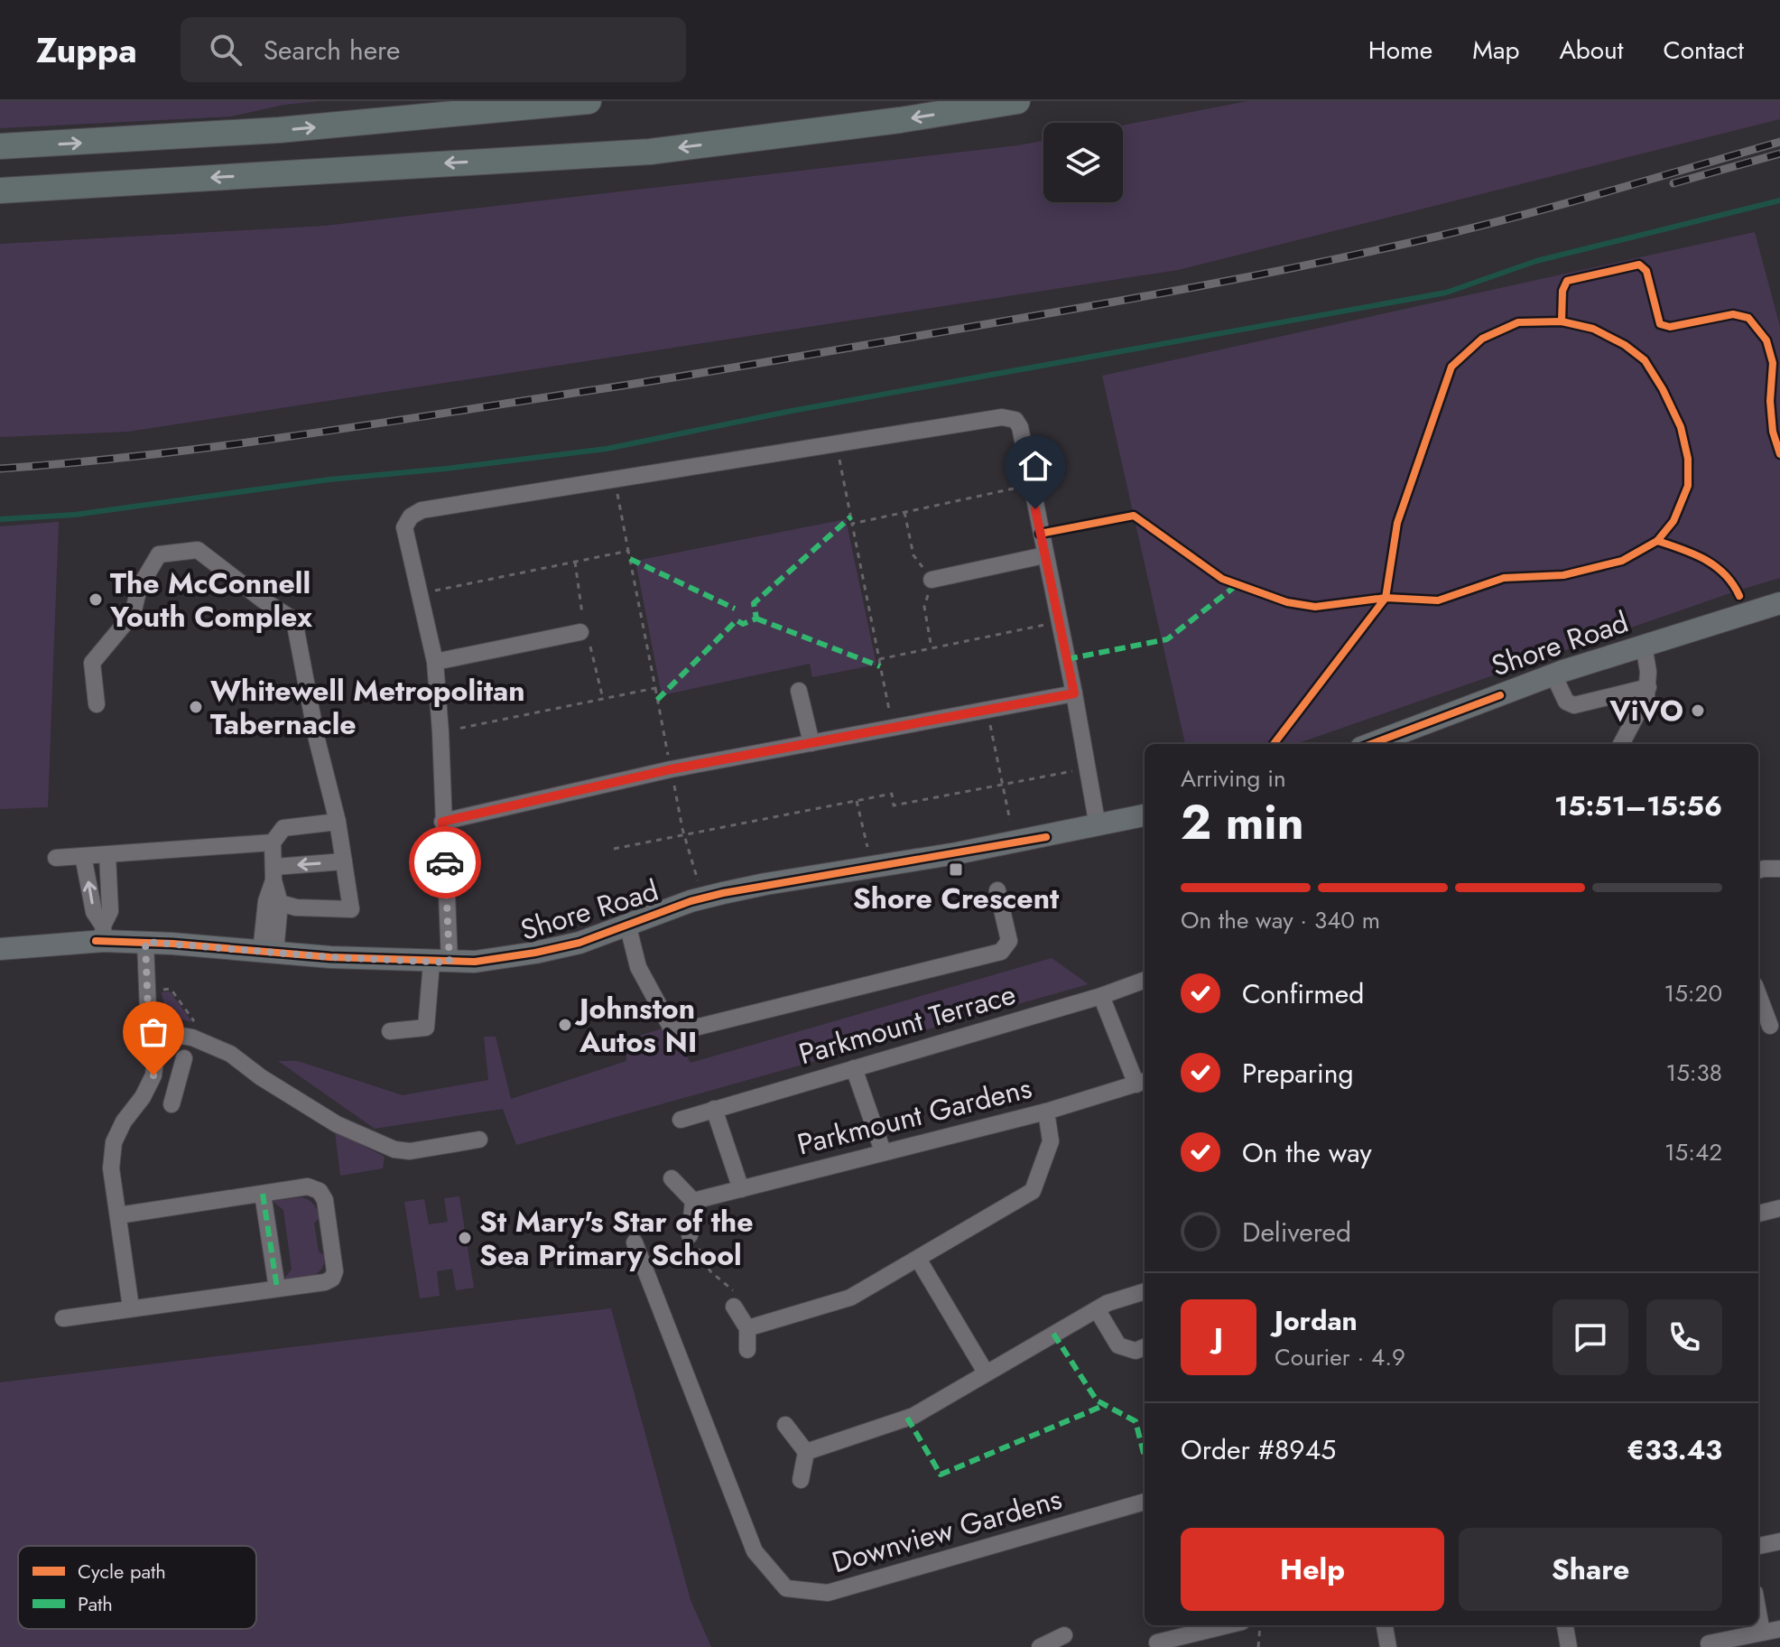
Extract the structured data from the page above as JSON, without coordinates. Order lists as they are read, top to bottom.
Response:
{
  "streets": {
    "main road": ["Shore Road"],
    "street": ["Parkmount Terrace", "Parkmount Gardens", "Downview Gardens"]
  },
  "places": {
    "other": [
      "The McConnell Youth Complex",
      "Whitewell Metropolitan Tabernacle",
      "ViVO",
      "Johnston Autos NI",
      "St Mary's Star of the Sea Primary School"
    ],
    "transit": ["Shore Crescent"]
  },
  "legend": ["Cycle path", "Path"],
  "page": {
    "header": "Zuppa",
    "search": "Search here",
    "nav": [
      "Home",
      "Map",
      "About",
      "Contact"
    ],
    "heading": ["2 min", "Arriving in", "15:51–15:56"],
    "panel": [
      "Jordan",
      "Courier · 4.9",
      "Order #8945",
      "€33.43"
    ],
    "bar": "On the way · 340 m",
    "list": [
      ["Confirmed", "15:20"],
      ["Preparing", "15:38"],
      ["On the way", "15:42"],
      "Delivered"
    ],
    "round": "J",
    "buttons": ["Help", "Share"]
  }
}
